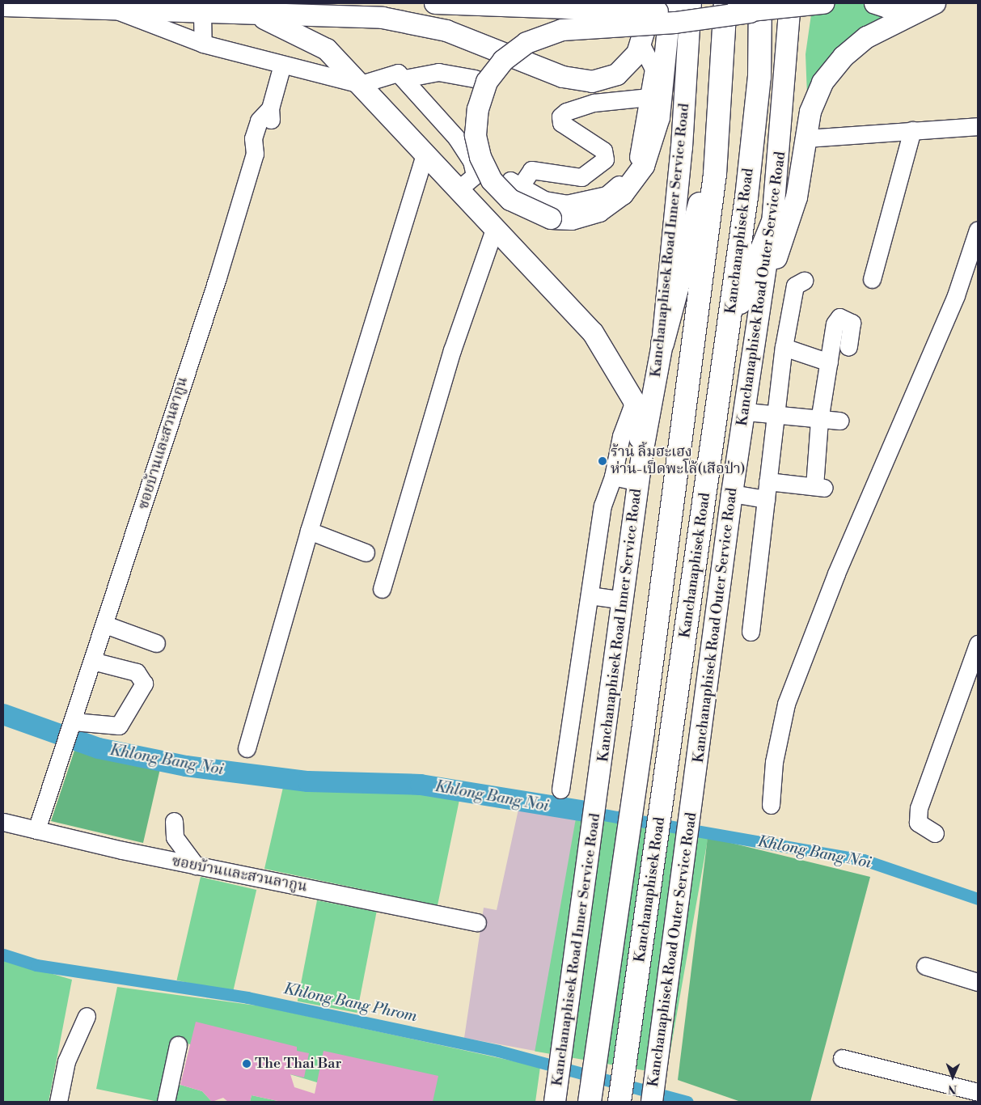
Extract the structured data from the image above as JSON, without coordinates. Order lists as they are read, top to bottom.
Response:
{
  "streets": {
    "highway": ["Kanchanaphisek Road"],
    "main road": ["Kanchanaphisek Road Inner Service Road", "Kanchanaphisek Road Outer Service Road"],
    "street": ["ซอยบ้านและสวนลากูน"]
  },
  "water": ["Khlong Bang Noi", "Khlong Bang Phrom"],
  "places": ["ร้าน ลิ้มฮะเฮง ห่าน-เป็ดพะโล้(เสือป่า)", "The Thai Bar"],
  "north": "bottom"
}
